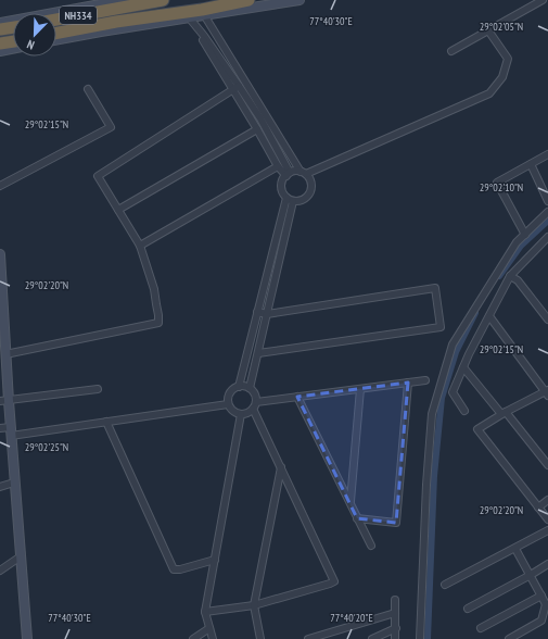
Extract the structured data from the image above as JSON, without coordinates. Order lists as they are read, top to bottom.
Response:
{
  "streets": {
    "highway": ["NH334"]
  },
  "north": "bottom left",
  "coordinates": [
    "77°40'30\"E",
    "29°02'05\"N",
    "29°02'15\"N",
    "29°02'10\"N",
    "29°02'20\"N",
    "29°02'25\"N",
    "77°40'20\"E"
  ]
}
